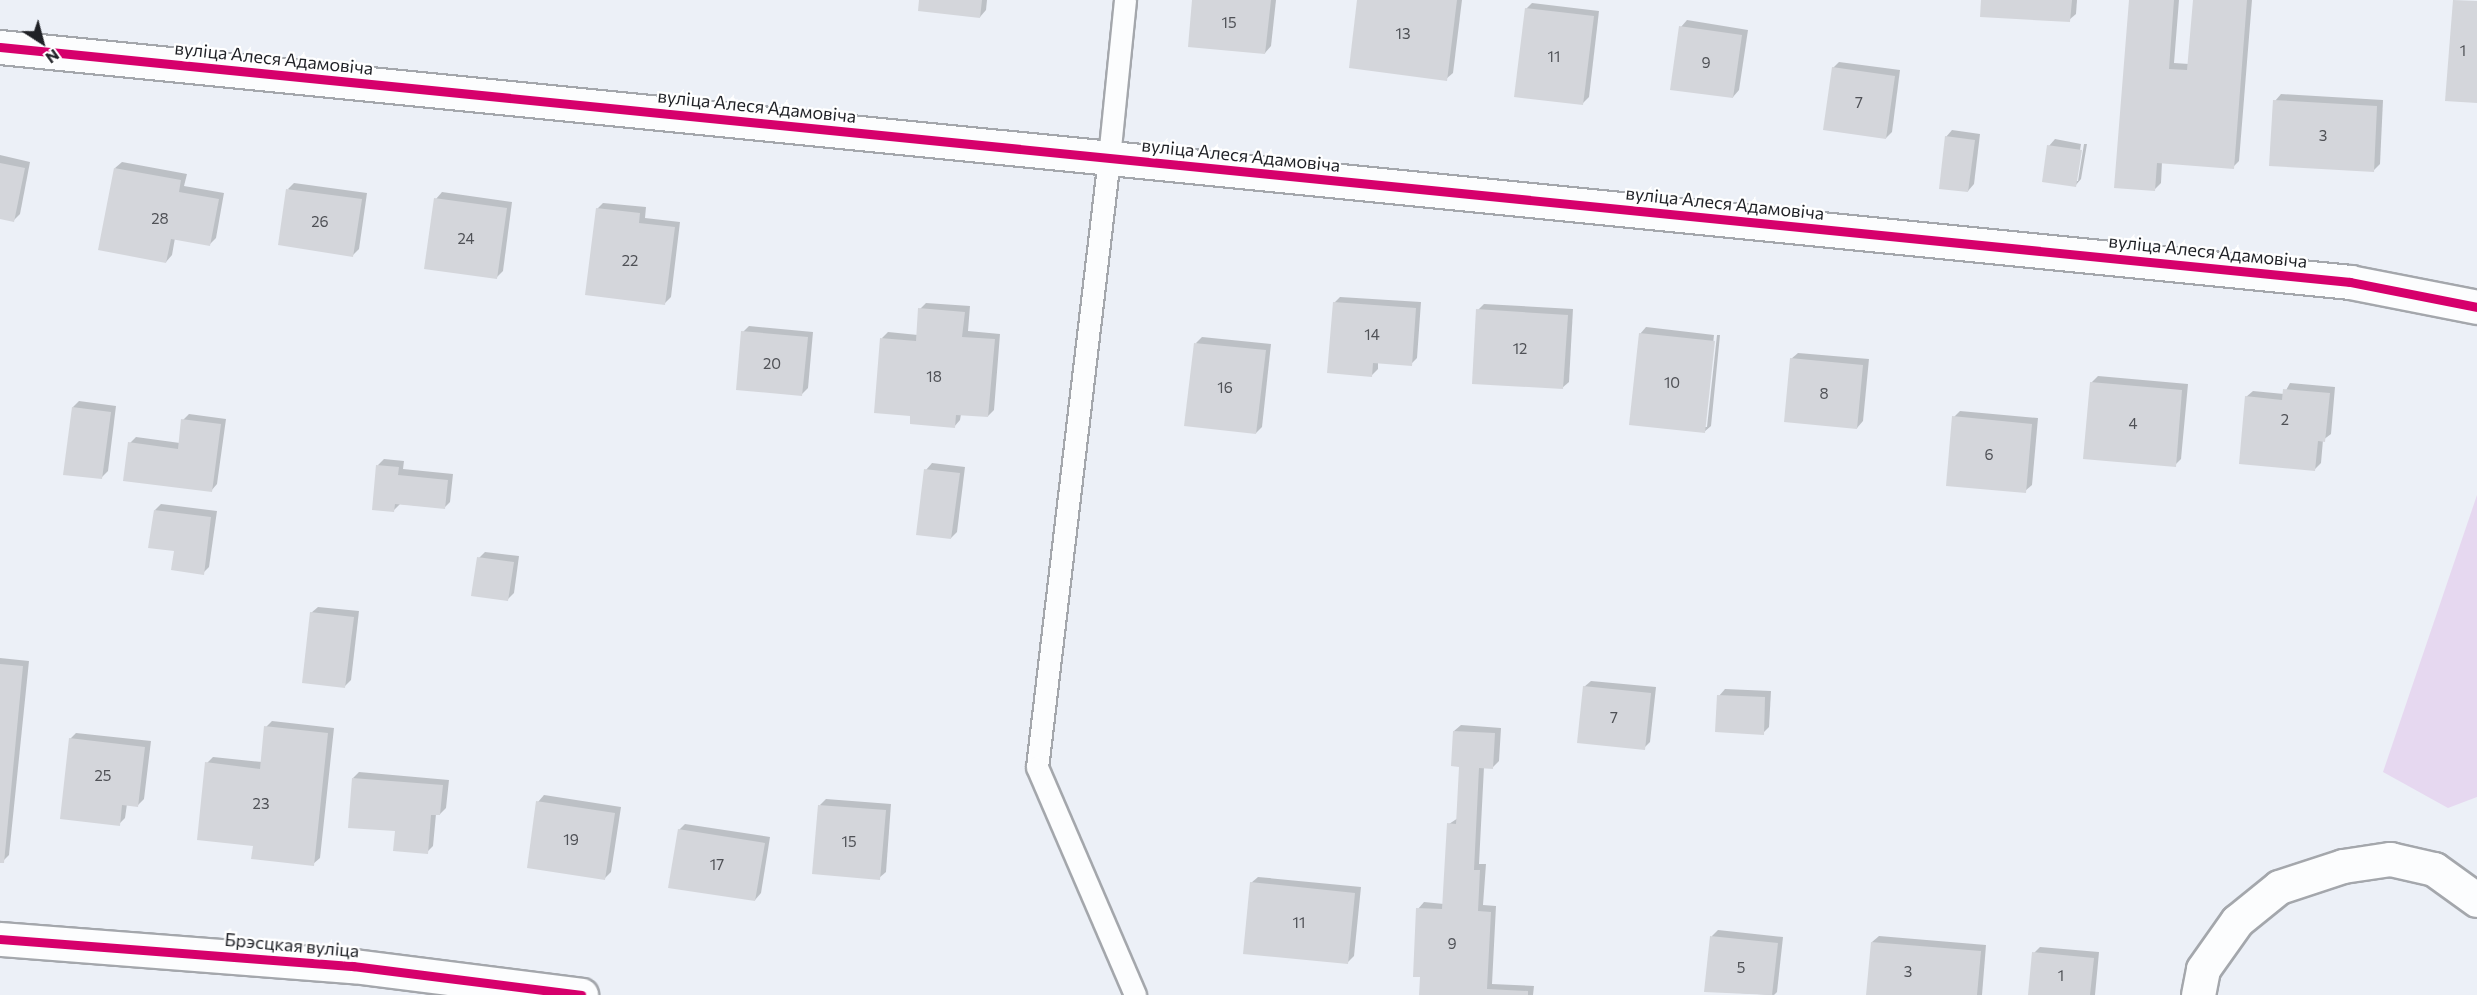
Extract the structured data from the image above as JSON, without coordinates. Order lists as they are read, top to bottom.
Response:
{
  "streets": {
    "street": ["вуліца Алеся Адамовіча", "Брэсцкая вуліца"]
  },
  "house_numbers": [
    "15",
    "13",
    "1",
    "11",
    "9",
    "7",
    "3",
    "28",
    "26",
    "24",
    "22",
    "14",
    "12",
    "20",
    "18",
    "10",
    "16",
    "8",
    "2",
    "4",
    "6",
    "7",
    "25",
    "23",
    "19",
    "15",
    "17",
    "11",
    "9",
    "5",
    "3",
    "1"
  ],
  "north": "bottom right"
}
